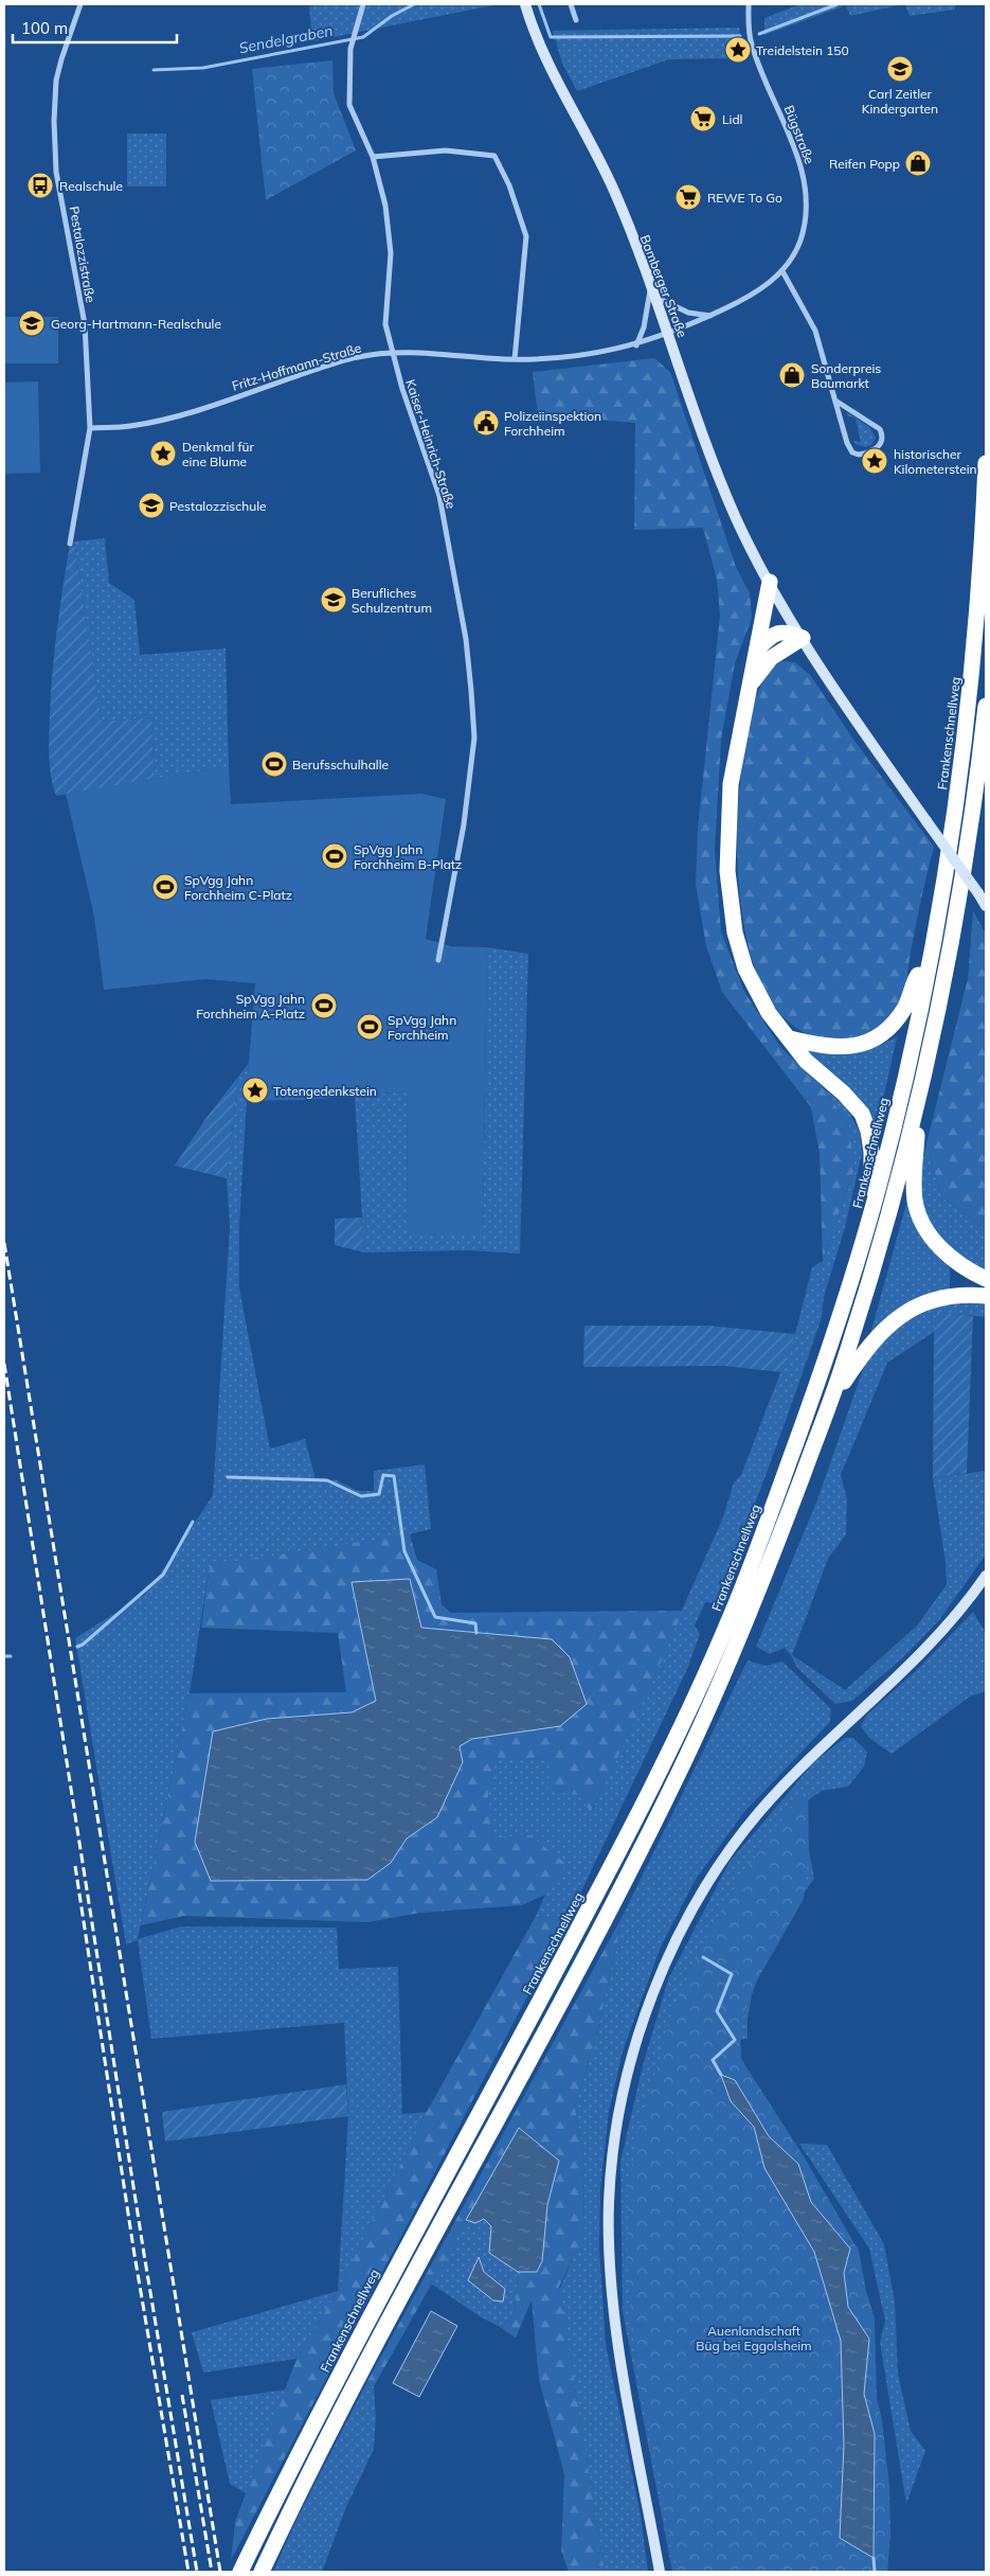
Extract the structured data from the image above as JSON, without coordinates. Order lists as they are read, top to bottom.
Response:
{
  "streets": {
    "highway": ["Frankenschnellweg"],
    "main road": ["Bamberger Straße"],
    "street": [
      "Bügstraße",
      "Pestalozzistraße",
      "Fritz-Hoffmann-Straße",
      "Kaiser-Heinrich-Straße"
    ]
  },
  "crossings": [
    ["Bügstraße", "Bamberger Straße"],
    ["Bügstraße", "Fritz-Hoffmann-Straße"],
    ["Pestalozzistraße", "Fritz-Hoffmann-Straße"],
    ["Bamberger Straße", "Fritz-Hoffmann-Straße"],
    ["Fritz-Hoffmann-Straße", "Kaiser-Heinrich-Straße"]
  ],
  "water": ["Sendelgraben"],
  "parks": ["Auenlandschaft Büg bei Eggolsheim"],
  "places": {
    "place": [
      "Treidelstein 150",
      "Denkmal für eine Blume",
      "historischer Kilometerstein",
      "Totengedenkstein"
    ],
    "school or university": [
      "Carl Zeitler Kindergarten",
      "Georg-Hartmann-Realschule",
      "Pestalozzischule",
      "Berufliches Schulzentrum"
    ],
    "supermarket": ["Lidl", "REWE To Go"],
    "shop": ["Reifen Popp", "Sonderpreis Baumarkt"],
    "bus stop": ["Realschule"],
    "public building": ["Polizeiinspektion Forchheim"],
    "sports": [
      "Berufsschulhalle",
      "SpVgg Jahn Forchheim B-Platz",
      "SpVgg Jahn Forchheim C-Platz",
      "SpVgg Jahn Forchheim A-Platz",
      "SpVgg Jahn Forchheim"
    ]
  },
  "scale_bar": "100 m"
}
